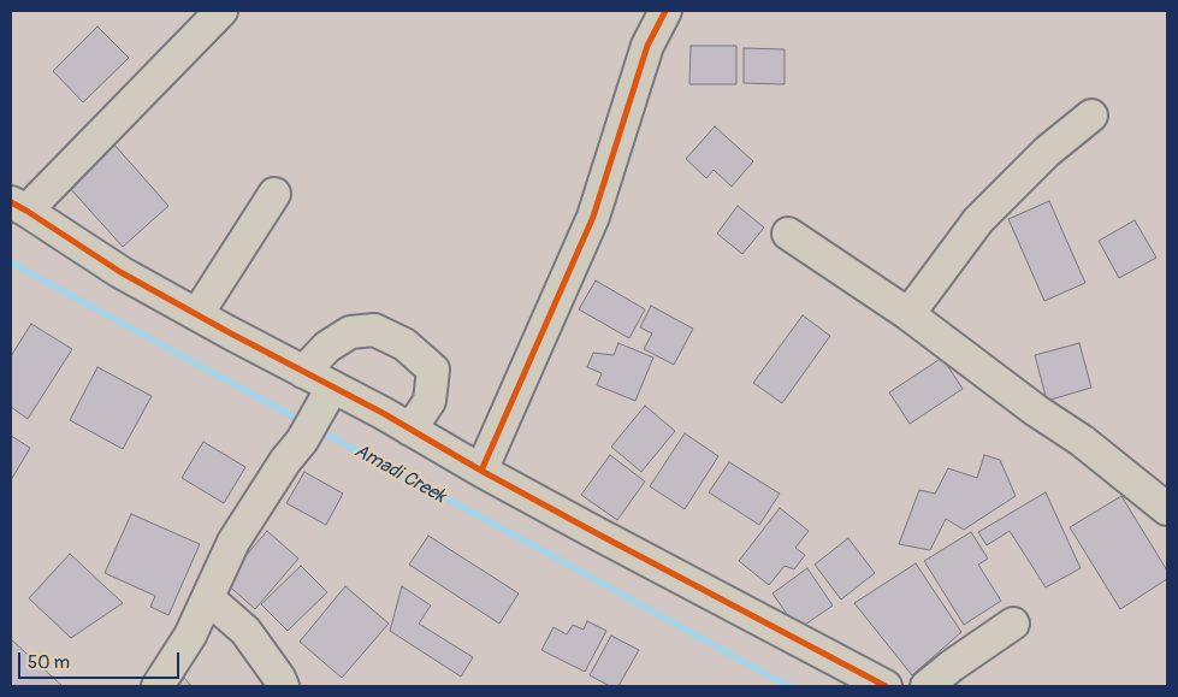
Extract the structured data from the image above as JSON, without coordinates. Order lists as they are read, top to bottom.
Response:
{
  "water": ["Amadi Creek"],
  "scale_bar": "50 m"
}
